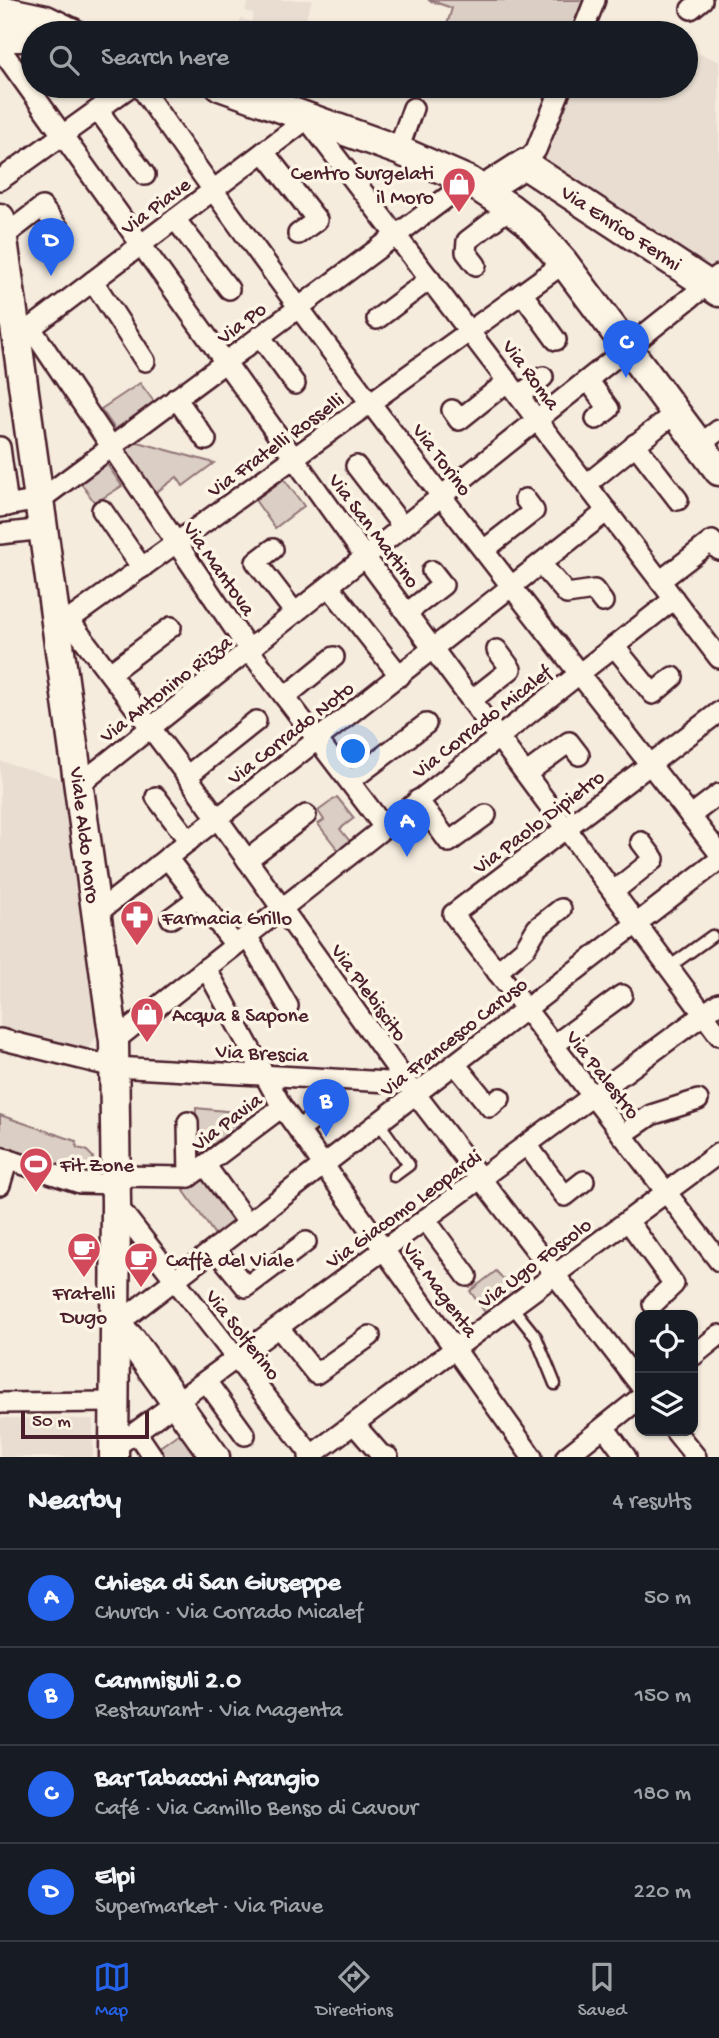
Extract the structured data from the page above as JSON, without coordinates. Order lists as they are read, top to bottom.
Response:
{
  "streets": {
    "street": [
      "Via Piave",
      "Via Enrico Fermi",
      "Via Po",
      "Via Roma",
      "Via Fratelli Rosselli",
      "Via Torino",
      "Via San Martino",
      "Via Mantova",
      "Via Antonino Rizza",
      "Via Corrado Micalef",
      "Via Corrado Noto",
      "Via Paolo Dipietro",
      "Viale Aldo Moro",
      "Via Plebiscito",
      "Via Francesco Caruso",
      "Via Brescia",
      "Via Palestro",
      "Via Pavia",
      "Via Giacomo Leopardi",
      "Via Ugo Foscolo",
      "Via Magenta",
      "Via Solferino"
    ]
  },
  "crossings": [
    ["Via Piave", "Via Roma"],
    ["Via Piave", "Via Torino"],
    ["Via Piave", "Via San Martino"],
    ["Via Piave", "Via Mantova"],
    ["Via Piave", "Viale Aldo Moro"],
    ["Via Enrico Fermi", "Via Antonino Rizza"],
    ["Via Po", "Via Roma"],
    ["Via Po", "Via Torino"],
    ["Via Po", "Via San Martino"],
    ["Via Po", "Via Mantova"],
    ["Via Po", "Viale Aldo Moro"],
    ["Via Roma", "Via Fratelli Rosselli"],
    ["Via Roma", "Via Antonino Rizza"],
    ["Via Roma", "Via Corrado Micalef"],
    ["Via Roma", "Via Corrado Noto"],
    ["Via Fratelli Rosselli", "Via Torino"],
    ["Via Fratelli Rosselli", "Via San Martino"],
    ["Via Fratelli Rosselli", "Via Mantova"],
    ["Via Fratelli Rosselli", "Viale Aldo Moro"],
    ["Via Fratelli Rosselli", "Via Plebiscito"],
    ["Via Torino", "Via Antonino Rizza"],
    ["Via Torino", "Via Corrado Micalef"],
    ["Via Torino", "Via Corrado Noto"],
    ["Via Torino", "Via Paolo Dipietro"],
    ["Via San Martino", "Via Antonino Rizza"],
    ["Via San Martino", "Via Corrado Micalef"],
    ["Via San Martino", "Via Corrado Noto"],
    ["Via San Martino", "Via Paolo Dipietro"],
    ["Via San Martino", "Via Francesco Caruso"],
    ["Via San Martino", "Via Giacomo Leopardi"],
    ["Via Mantova", "Via Antonino Rizza"],
    ["Via Mantova", "Via Corrado Micalef"],
    ["Via Mantova", "Via Corrado Noto"],
    ["Via Mantova", "Viale Aldo Moro"],
    ["Via Antonino Rizza", "Viale Aldo Moro"],
    ["Via Antonino Rizza", "Via Plebiscito"],
    ["Via Corrado Micalef", "Viale Aldo Moro"],
    ["Via Corrado Micalef", "Via Plebiscito"],
    ["Via Corrado Micalef", "Via Brescia"],
    ["Via Corrado Micalef", "Via Magenta"],
    ["Via Corrado Noto", "Viale Aldo Moro"],
    ["Via Corrado Noto", "Via Plebiscito"],
    ["Via Paolo Dipietro", "Via Palestro"],
    ["Viale Aldo Moro", "Via Plebiscito"],
    ["Viale Aldo Moro", "Via Francesco Caruso"],
    ["Viale Aldo Moro", "Via Brescia"],
    ["Viale Aldo Moro", "Via Pavia"],
    ["Viale Aldo Moro", "Via Giacomo Leopardi"],
    ["Viale Aldo Moro", "Via Solferino"],
    ["Via Plebiscito", "Via Francesco Caruso"],
    ["Via Plebiscito", "Via Brescia"],
    ["Via Plebiscito", "Via Giacomo Leopardi"],
    ["Via Plebiscito", "Via Ugo Foscolo"],
    ["Via Francesco Caruso", "Via Brescia"],
    ["Via Francesco Caruso", "Via Palestro"],
    ["Via Francesco Caruso", "Via Magenta"],
    ["Via Francesco Caruso", "Via Solferino"],
    ["Via Brescia", "Via Magenta"],
    ["Via Palestro", "Via Giacomo Leopardi"],
    ["Via Palestro", "Via Ugo Foscolo"],
    ["Via Pavia", "Via Magenta"],
    ["Via Pavia", "Via Solferino"],
    ["Via Giacomo Leopardi", "Via Magenta"],
    ["Via Giacomo Leopardi", "Via Solferino"],
    ["Via Ugo Foscolo", "Via Magenta"],
    ["Via Ugo Foscolo", "Via Solferino"]
  ],
  "places": {
    "shop": ["Centro Surgelati il Moro", "Acqua & Sapone"],
    "pharmacy": ["Farmacia Grillo"],
    "sports": ["Fit Zone"],
    "cafe": ["Fratelli Dugo", "Caffè del Viale"]
  },
  "scale_bar": "50 m",
  "page": {
    "search": "Search here",
    "pins": [
      "D",
      "C",
      "A",
      "B"
    ],
    "scale": "50 m",
    "heading": ["Nearby", "4 results"],
    "list": [
      {
        "mark": "A",
        "name": "Chiesa di San Giuseppe",
        "note": "Church · Via Corrado Micalef",
        "value": "50 m"
      },
      {
        "mark": "B",
        "name": "Cammisuli 2.0",
        "note": "Restaurant · Via Magenta",
        "value": "150 m"
      },
      {
        "mark": "C",
        "name": "Bar Tabacchi Arangio",
        "note": "Café · Via Camillo Benso di Cavour",
        "value": "180 m"
      },
      {
        "mark": "D",
        "name": "Elpi",
        "note": "Supermarket · Via Piave",
        "value": "220 m"
      }
    ],
    "nav": ["Map", "Directions", "Saved"]
  }
}
